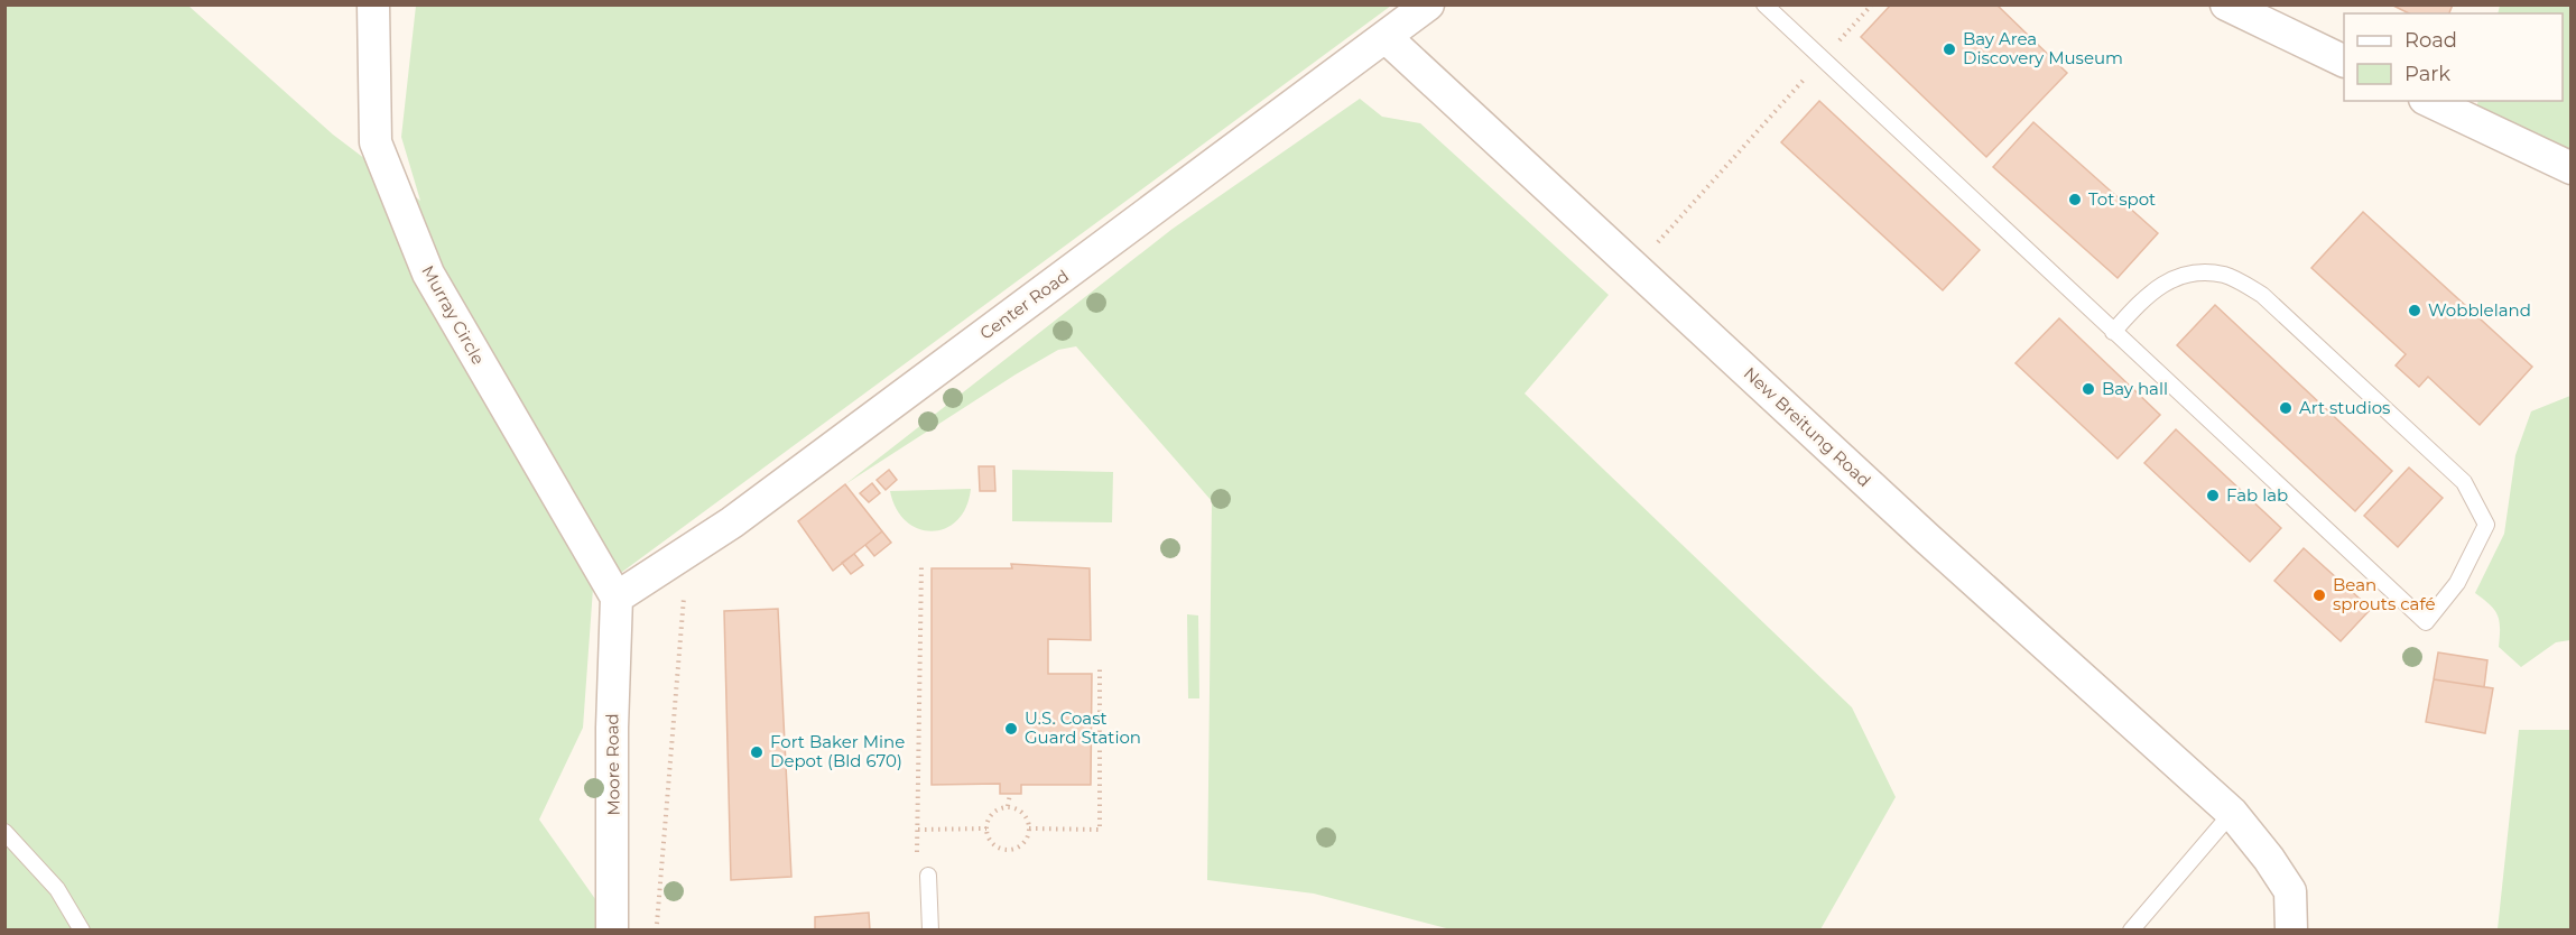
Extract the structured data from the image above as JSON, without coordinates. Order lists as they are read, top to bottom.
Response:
{
  "streets": {
    "street": [
      "Center Road",
      "Murray Circle",
      "New Breitung Road",
      "Moore Road"
    ]
  },
  "crossings": [
    ["Center Road", "Murray Circle"],
    ["Center Road", "New Breitung Road"],
    ["Center Road", "Moore Road"],
    ["Murray Circle", "Moore Road"]
  ],
  "places": [
    "Bay Area Discovery Museum",
    "Tot spot",
    "Wobbleland",
    "Bay hall",
    "Art studios",
    "Fab lab",
    "Bean sprouts café",
    "U.S. Coast Guard Station",
    "Fort Baker Mine Depot (Bld 670)"
  ],
  "legend": ["Road", "Park"]
}
